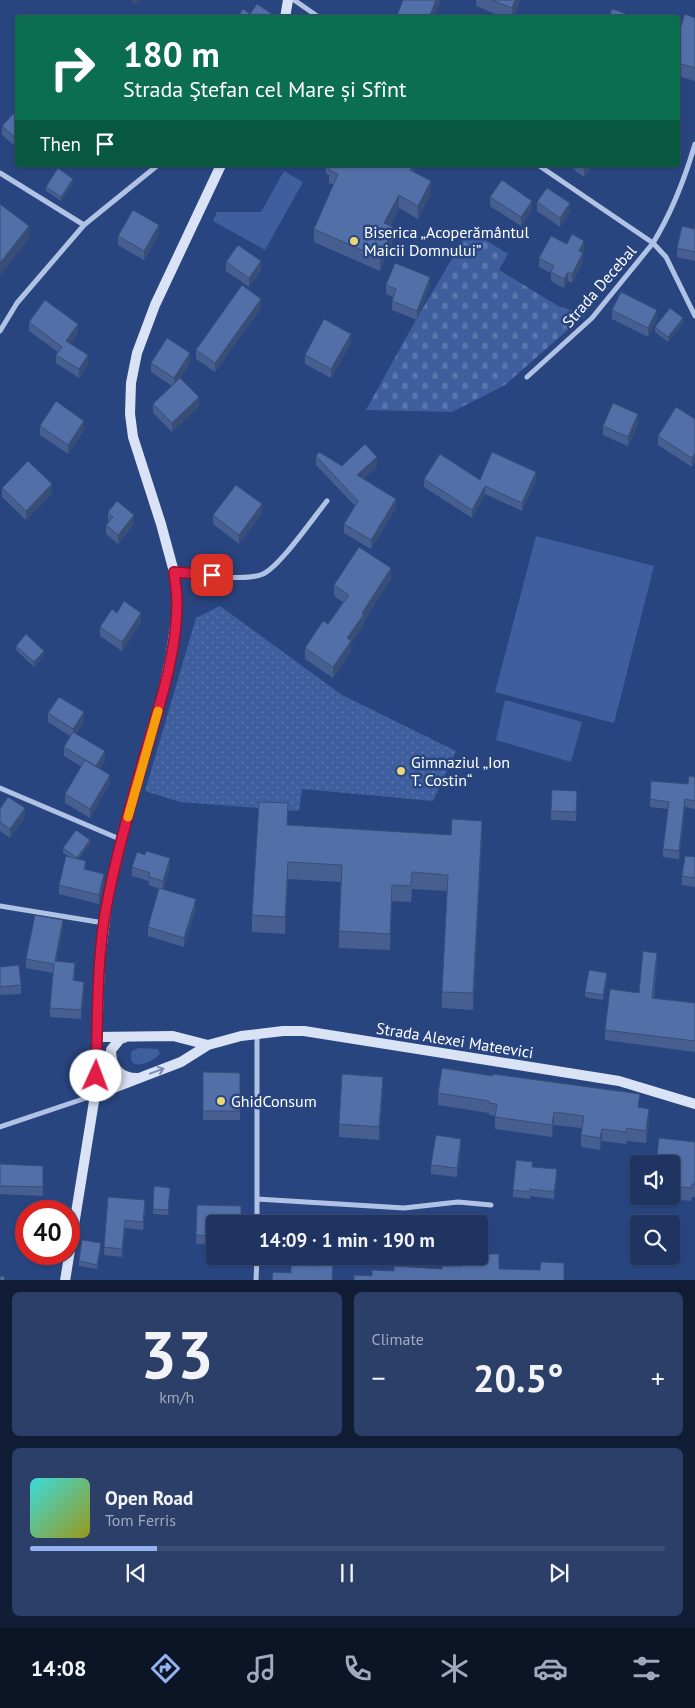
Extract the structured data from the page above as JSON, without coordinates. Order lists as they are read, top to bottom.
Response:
{
  "streets": {
    "street": ["Strada Decebal", "Strada Alexei Mateevici"]
  },
  "places": ["Biserica „Acoperământul Maicii Domnului”", "Gimnaziul „Ion T. Costin“", "GhidConsum"],
  "page": {
    "turn": ["180 m", "Strada Ştefan cel Mare și Sfînt"],
    "then": "Then",
    "limit": "40",
    "trip": "14:09 · 1 min · 190 m",
    "tile": [
      ["33", "km/h"],
      "Climate"
    ],
    "heat": ["−", "20.5°", "+"],
    "song": ["Open Road", "Tom Ferris"],
    "tabs": "14:08"
  }
}
